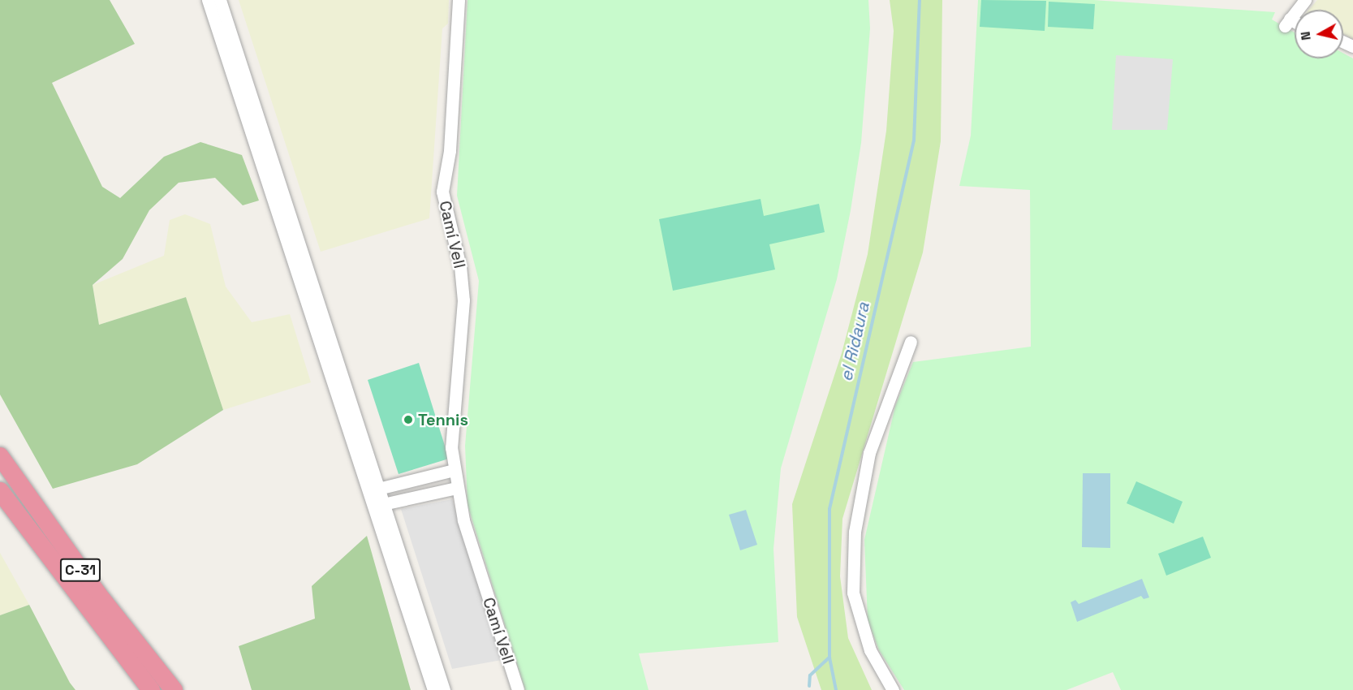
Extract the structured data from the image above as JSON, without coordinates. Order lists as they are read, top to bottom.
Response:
{
  "streets": {
    "highway": ["C-31"],
    "street": ["Camí Vell"]
  },
  "water": ["el Ridaura"],
  "places": ["Tennis"],
  "north": "left"
}
